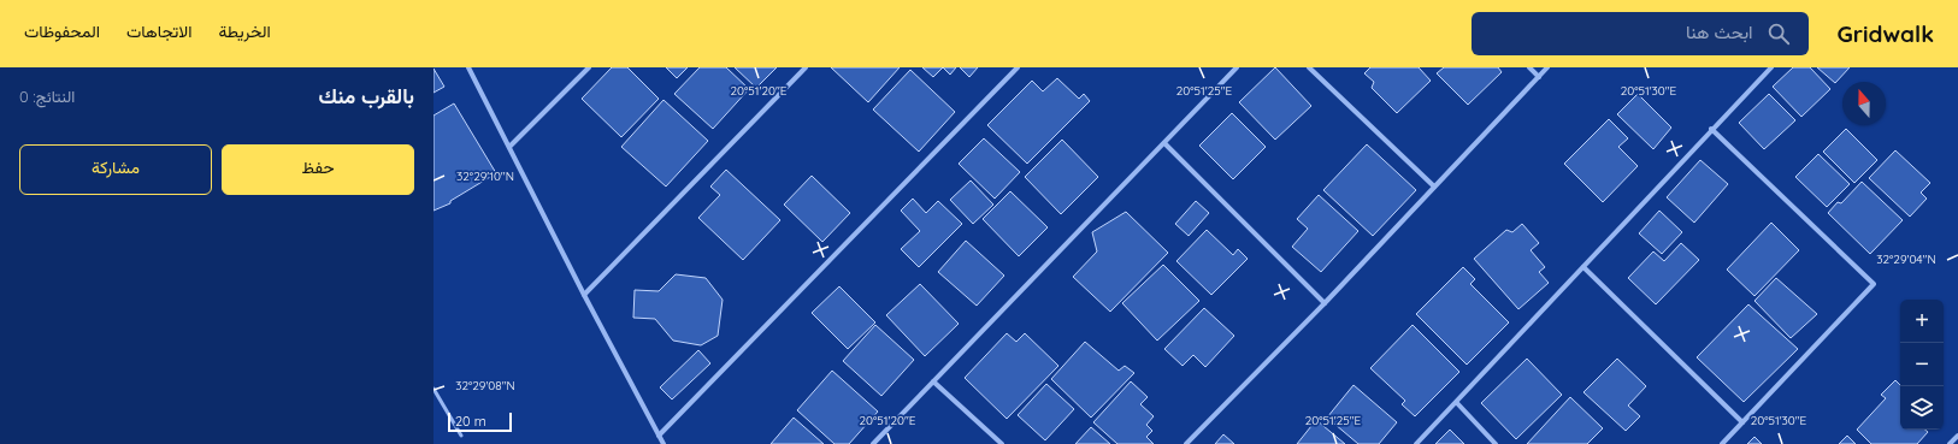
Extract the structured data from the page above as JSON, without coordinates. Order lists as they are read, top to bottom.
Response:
{
  "scale_bar": "20 m",
  "north": "top",
  "page": {
    "header": "Gridwalk",
    "search": "ابحث هنا",
    "nav": ["الخريطة", "الاتجاهات", "المحفوظات"],
    "heading": ["بالقرب منك", "النتائج: 0"],
    "buttons": ["حفظ", "مشاركة"],
    "map_buttons": ["+", "−"],
    "scale": "20 m"
  },
  "coordinates": [
    "20°51'20\"E",
    "20°51'25\"E",
    "20°51'30\"E",
    "32°29'10\"N",
    "32°29'04\"N",
    "32°29'08\"N"
  ]
}
